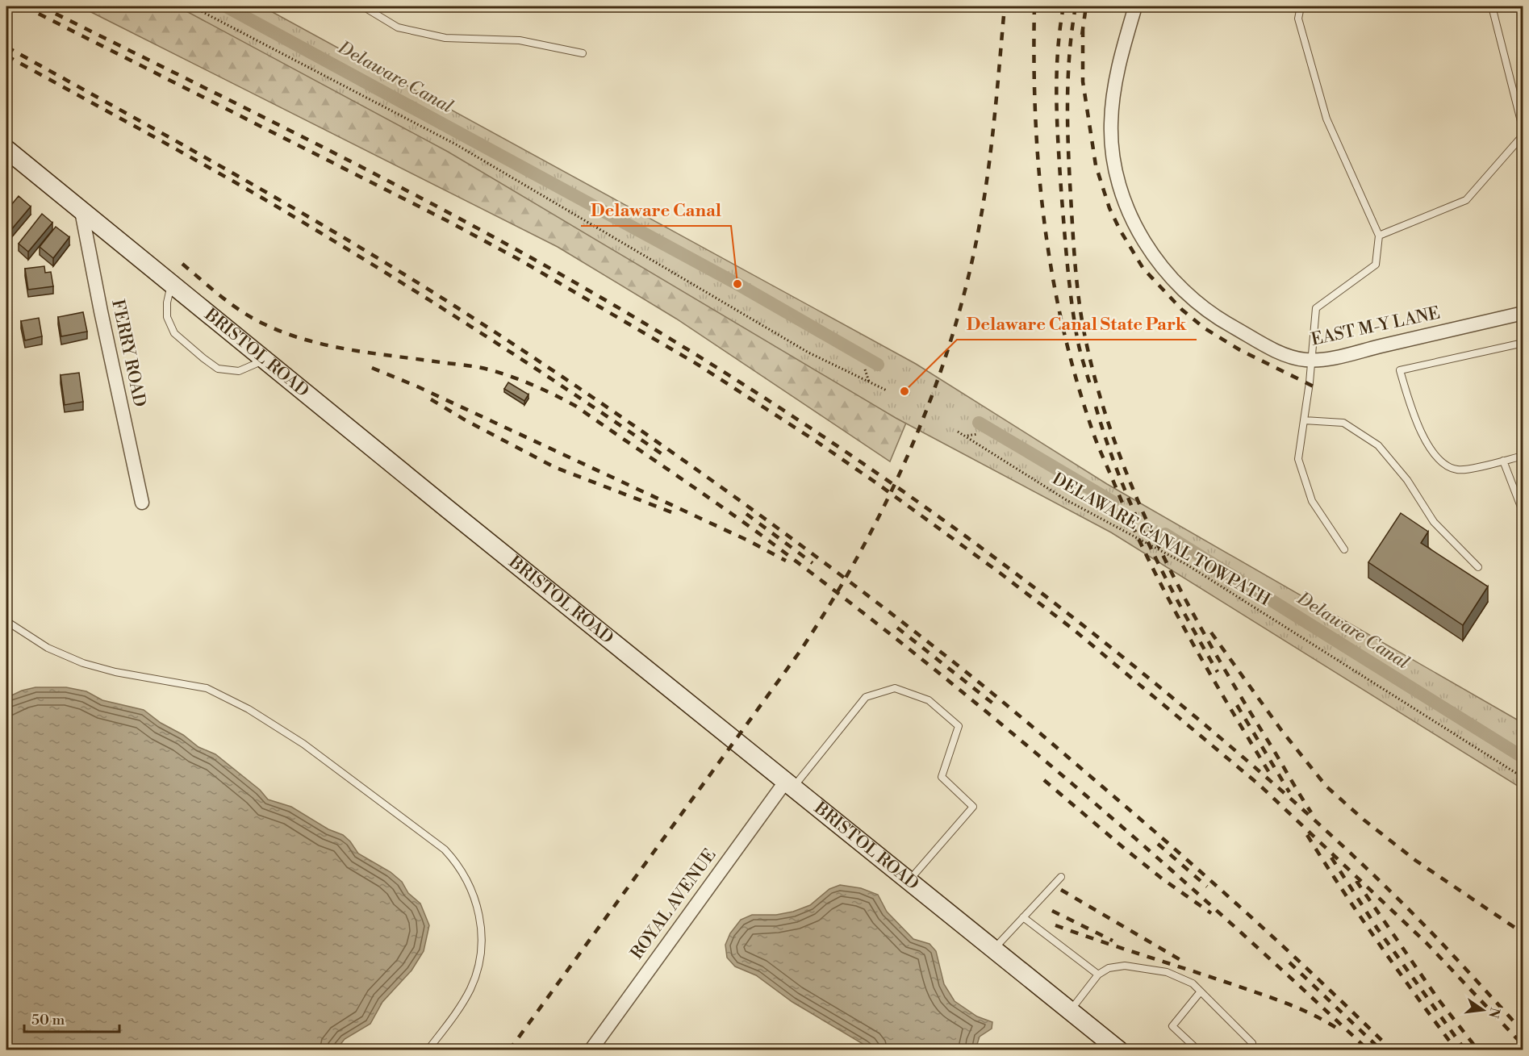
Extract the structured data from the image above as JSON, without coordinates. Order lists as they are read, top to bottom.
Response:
{
  "streets": {
    "main road": ["BRISTOL ROAD"],
    "street": ["EAST M-Y LANE", "FERRY ROAD", "ROYAL AVENUE"],
    "path": ["DELAWARE CANAL TOWPATH"]
  },
  "crossings": [
    ["FERRY ROAD", "BRISTOL ROAD"],
    ["BRISTOL ROAD", "ROYAL AVENUE"]
  ],
  "water": ["Delaware Canal"],
  "places": ["Delaware Canal", "Delaware Canal State Park"],
  "scale_bar": "50 m",
  "north": "right"
}
